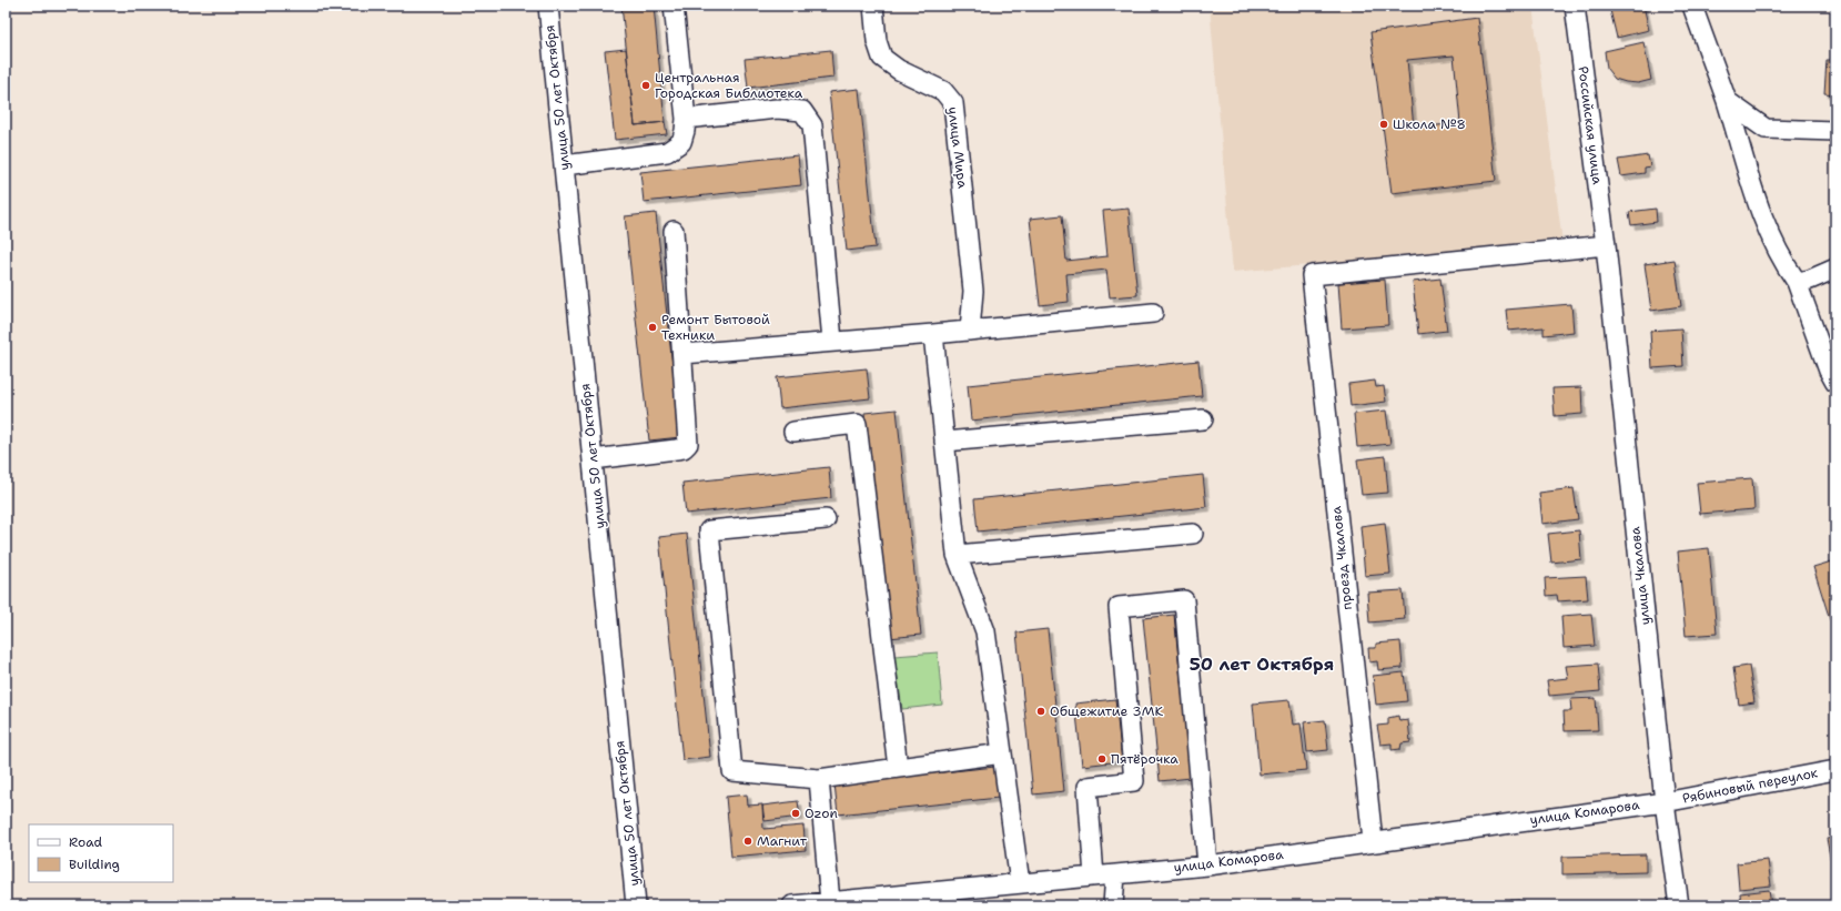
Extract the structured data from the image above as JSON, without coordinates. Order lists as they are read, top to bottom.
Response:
{
  "streets": {
    "street": [
      "улица 50 лет Октября",
      "Российская улица",
      "улица Мира",
      "проезд Чкалова",
      "улица Чкалова",
      "Рябиновый переулок",
      "улица Комарова"
    ]
  },
  "crossings": [
    ["Российская улица", "проезд Чкалова"],
    ["Российская улица", "улица Чкалова"],
    ["проезд Чкалова", "улица Чкалова"],
    ["проезд Чкалова", "улица Комарова"],
    ["улица Чкалова", "Рябиновый переулок"],
    ["улица Чкалова", "улица Комарова"],
    ["Рябиновый переулок", "улица Комарова"]
  ],
  "districts": ["50 лет Октября"],
  "places": [
    "Центральная Городская Библиотека",
    "Школа №8",
    "Ремонт Бытовой Техники",
    "Общежитие 3МК",
    "Пятёрочка",
    "Ozon",
    "Магнит"
  ],
  "legend": ["Road", "Building"]
}
